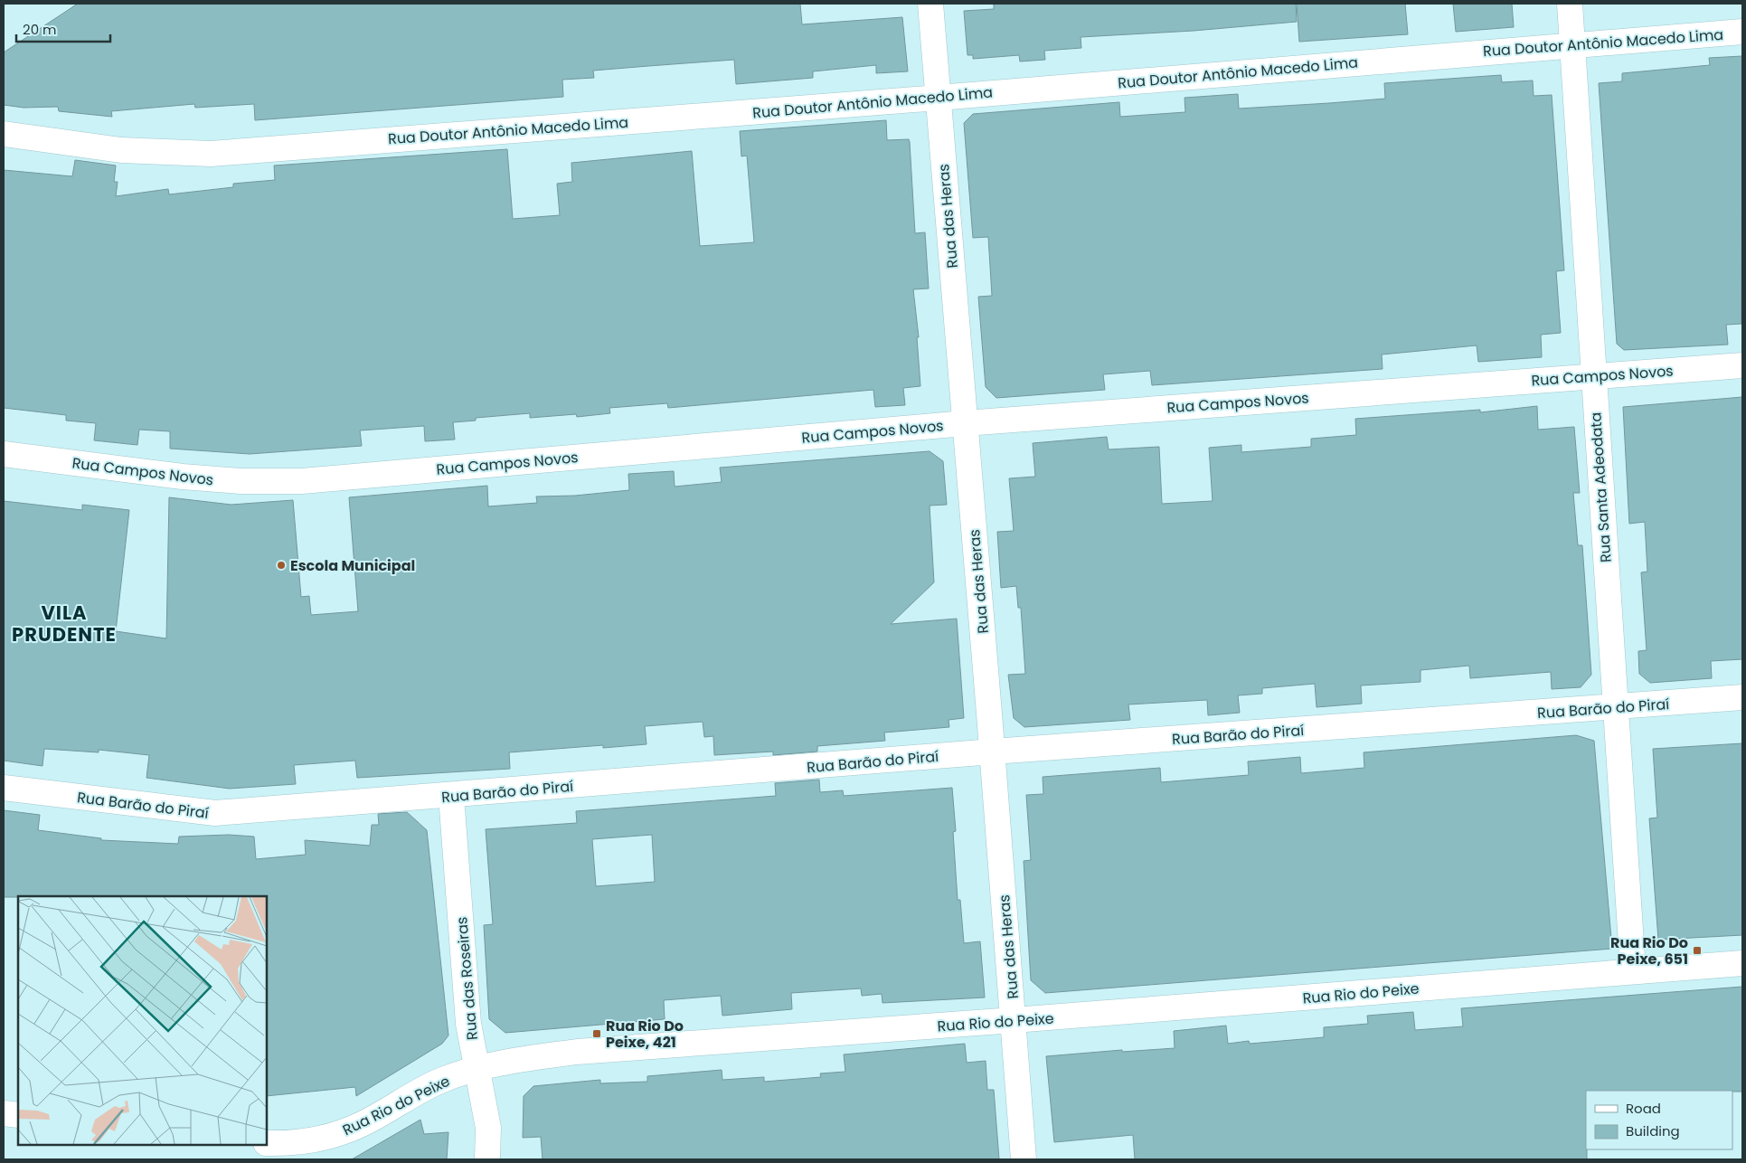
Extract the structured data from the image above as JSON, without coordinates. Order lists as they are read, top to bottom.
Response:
{
  "streets": {
    "street": [
      "Rua Doutor Antônio Macedo Lima",
      "Rua das Heras",
      "Rua Campos Novos",
      "Rua Santa Adeodata",
      "Rua Barão do Piraí",
      "Rua das Roseiras",
      "Rua Rio do Peixe"
    ]
  },
  "crossings": [
    ["Rua Doutor Antônio Macedo Lima", "Rua das Heras"],
    ["Rua Doutor Antônio Macedo Lima", "Rua Santa Adeodata"],
    ["Rua das Heras", "Rua Campos Novos"],
    ["Rua das Heras", "Rua Barão do Piraí"],
    ["Rua das Heras", "Rua Rio do Peixe"],
    ["Rua Campos Novos", "Rua Santa Adeodata"],
    ["Rua Santa Adeodata", "Rua Barão do Piraí"],
    ["Rua Santa Adeodata", "Rua Rio do Peixe"],
    ["Rua Barão do Piraí", "Rua das Roseiras"],
    ["Rua das Roseiras", "Rua Rio do Peixe"]
  ],
  "districts": ["VILA PRUDENTE"],
  "places": {
    "other": ["Escola Municipal"],
    "transit": ["Rua Rio Do Peixe, 651", "Rua Rio Do Peixe, 421"]
  },
  "legend": ["Road", "Building"],
  "scale_bar": "20 m"
}
